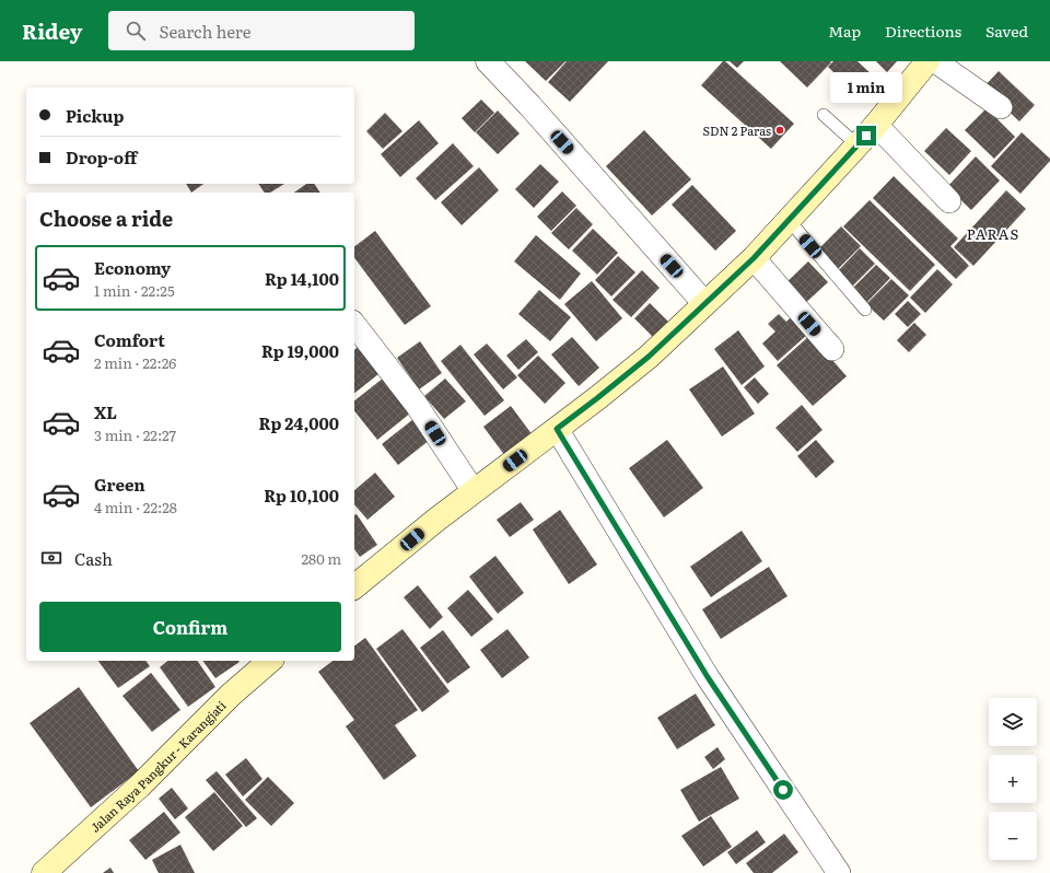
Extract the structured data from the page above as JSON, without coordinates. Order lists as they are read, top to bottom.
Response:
{
  "streets": {
    "main road": ["Jalan Raya Pangkur - Karangjati"]
  },
  "districts": ["PARAS"],
  "places": ["SDN 2 Paras"],
  "page": {
    "header": "Ridey",
    "search": "Search here",
    "nav": ["Map", "Directions", "Saved"],
    "bubble": "1 min",
    "banner": ["Pickup", "Drop-off"],
    "heading": "Choose a ride",
    "list": [
      {
        "name": "Economy",
        "note": "1 min · 22:25",
        "value": "Rp 14,100"
      },
      {
        "name": "Comfort",
        "note": "2 min · 22:26",
        "value": "Rp 19,000"
      },
      {
        "name": "XL",
        "note": "3 min · 22:27",
        "value": "Rp 24,000"
      },
      {
        "name": "Green",
        "note": "4 min · 22:28",
        "value": "Rp 10,100"
      }
    ],
    "pay": ["Cash", "280 m"],
    "buttons": "Confirm",
    "map_buttons": ["+", "−"]
  }
}
